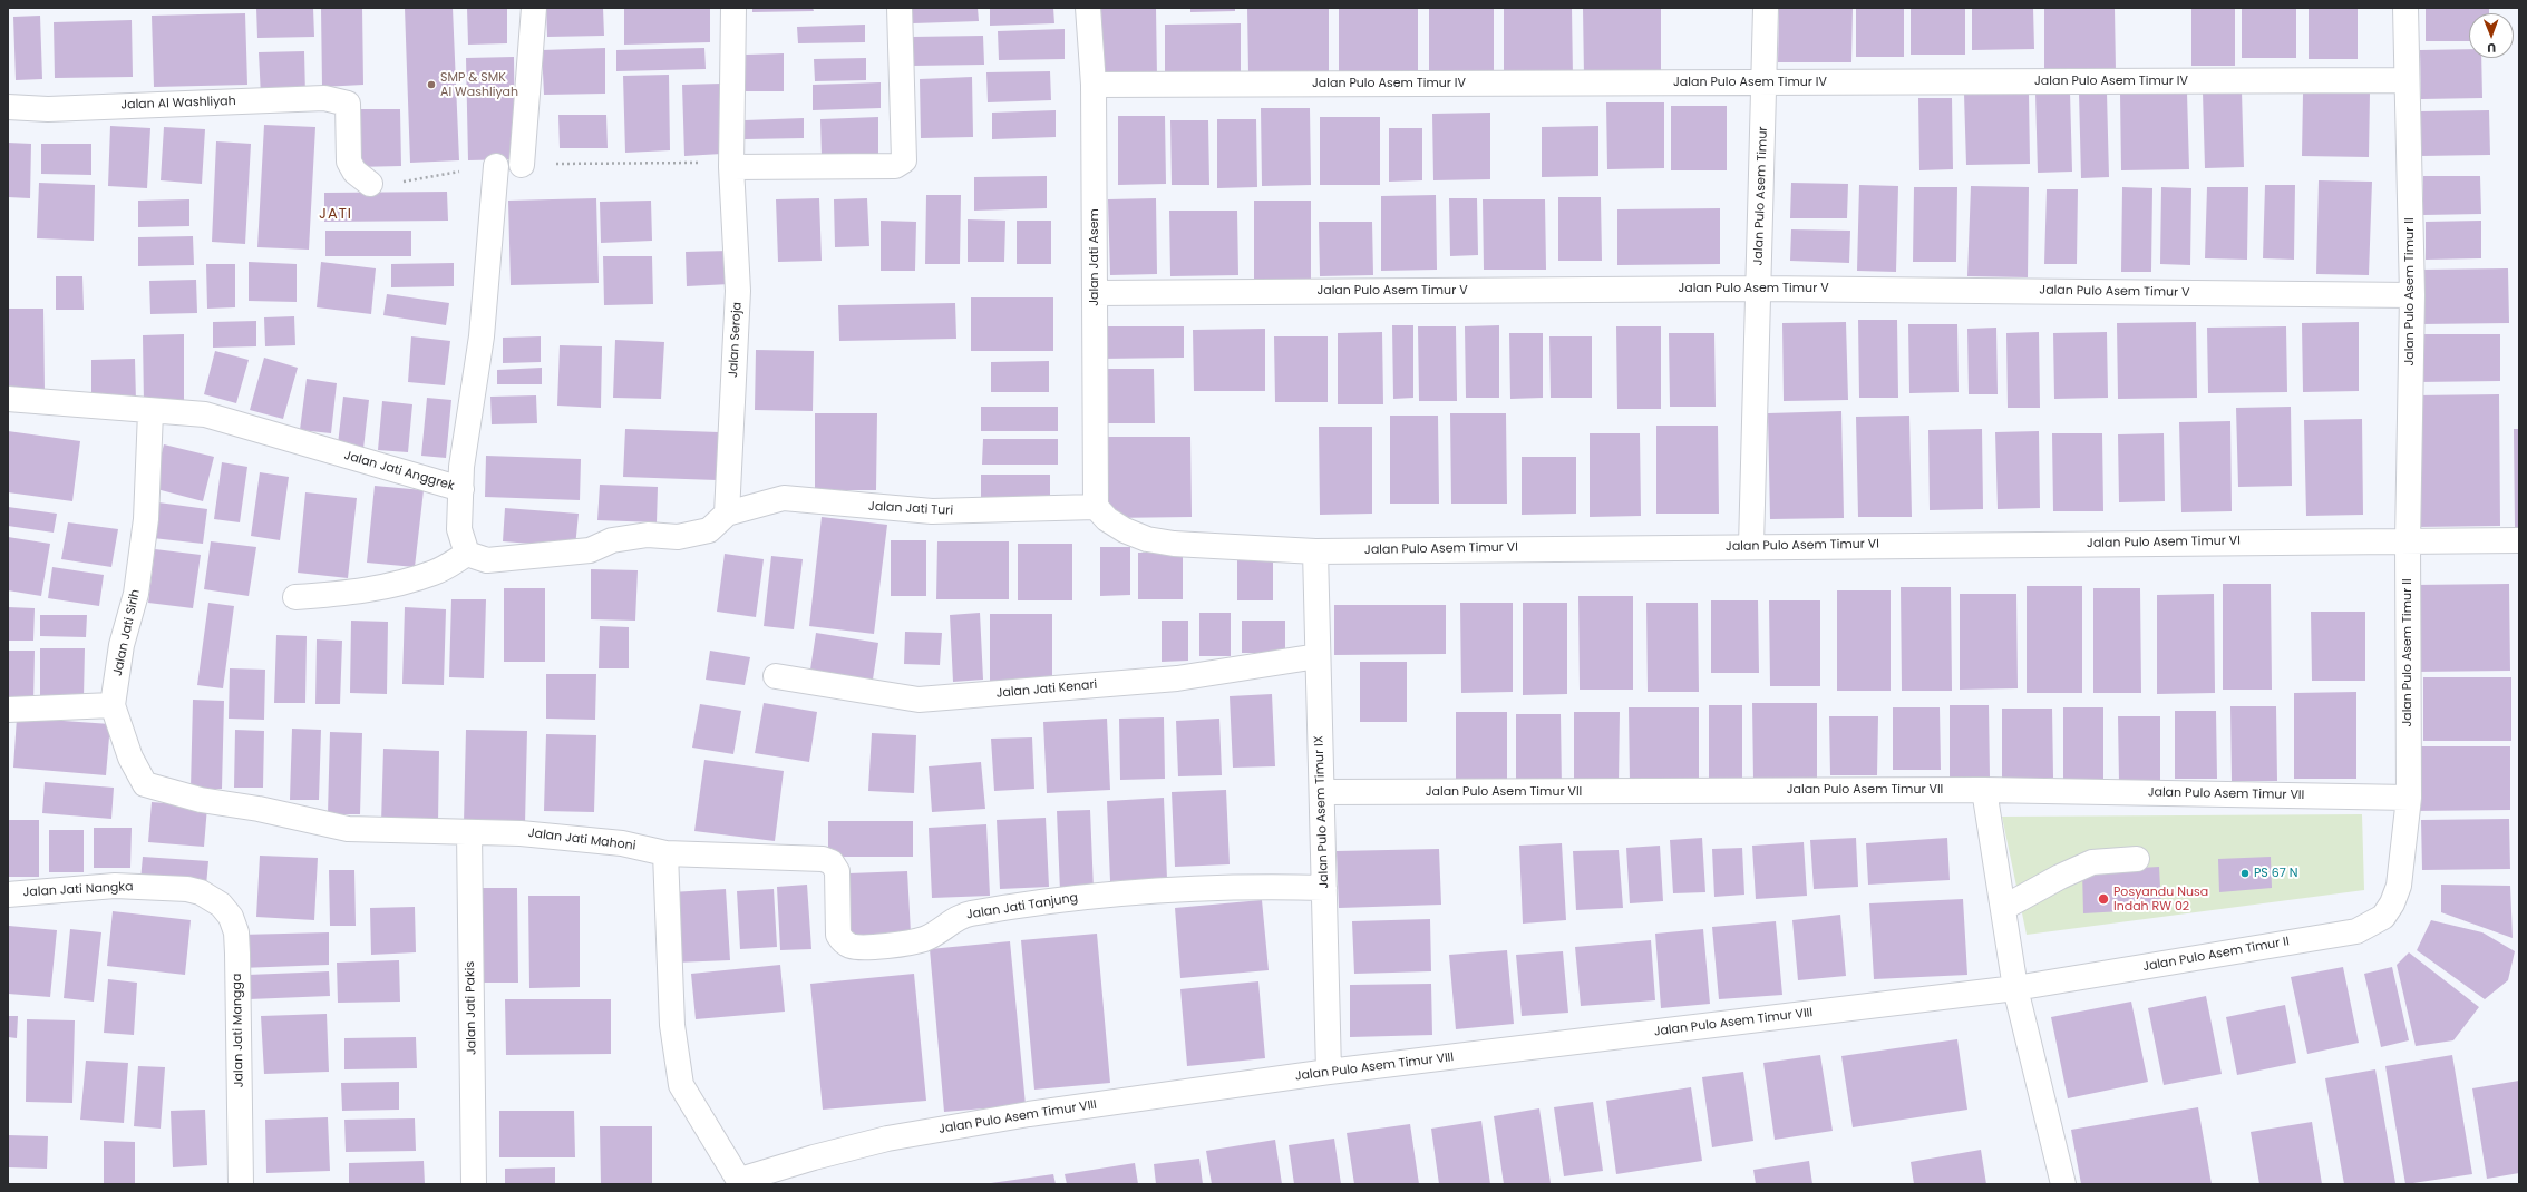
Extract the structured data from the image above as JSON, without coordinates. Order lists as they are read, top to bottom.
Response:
{
  "streets": {
    "street": [
      "Jalan Pulo Asem Timur IV",
      "Jalan Al Washliyah",
      "Jalan Pulo Asem Timur",
      "Jalan Jati Asem",
      "Jalan Pulo Asem Timur V",
      "Jalan Pulo Asem Timur II",
      "Jalan Seroja",
      "Jalan Jati Anggrek",
      "Jalan Jati Turi",
      "Jalan Pulo Asem Timur VI",
      "Jalan Jati Sirih",
      "Jalan Jati Kenari",
      "Jalan Pulo Asem Timur VII",
      "Jalan Pulo Asem Timur IX",
      "Jalan Jati Mahoni",
      "Jalan Jati Nangka",
      "Jalan Jati Tanjung",
      "Jalan Jati Pakis",
      "Jalan Pulo Asem Timur VIII",
      "Jalan Jati Mangga"
    ]
  },
  "crossings": [
    ["Jalan Pulo Asem Timur IV", "Jalan Pulo Asem Timur"],
    ["Jalan Pulo Asem Timur IV", "Jalan Jati Asem"],
    ["Jalan Pulo Asem Timur IV", "Jalan Pulo Asem Timur II"],
    ["Jalan Pulo Asem Timur", "Jalan Pulo Asem Timur V"],
    ["Jalan Pulo Asem Timur", "Jalan Pulo Asem Timur VI"],
    ["Jalan Jati Asem", "Jalan Pulo Asem Timur V"],
    ["Jalan Jati Asem", "Jalan Jati Turi"],
    ["Jalan Jati Asem", "Jalan Pulo Asem Timur VI"],
    ["Jalan Pulo Asem Timur V", "Jalan Pulo Asem Timur II"],
    ["Jalan Pulo Asem Timur II", "Jalan Pulo Asem Timur VI"],
    ["Jalan Pulo Asem Timur II", "Jalan Pulo Asem Timur VII"],
    ["Jalan Pulo Asem Timur II", "Jalan Pulo Asem Timur VIII"],
    ["Jalan Seroja", "Jalan Jati Turi"],
    ["Jalan Jati Anggrek", "Jalan Jati Sirih"],
    ["Jalan Jati Turi", "Jalan Pulo Asem Timur VI"],
    ["Jalan Pulo Asem Timur VI", "Jalan Pulo Asem Timur IX"],
    ["Jalan Jati Sirih", "Jalan Jati Mahoni"],
    ["Jalan Jati Kenari", "Jalan Pulo Asem Timur IX"],
    ["Jalan Pulo Asem Timur VII", "Jalan Pulo Asem Timur IX"],
    ["Jalan Pulo Asem Timur IX", "Jalan Jati Tanjung"],
    ["Jalan Pulo Asem Timur IX", "Jalan Pulo Asem Timur VIII"],
    ["Jalan Jati Mahoni", "Jalan Jati Tanjung"],
    ["Jalan Jati Mahoni", "Jalan Jati Pakis"],
    ["Jalan Jati Nangka", "Jalan Jati Mangga"]
  ],
  "districts": ["JATI"],
  "places": ["SMP & SMK Al Washliyah", "PS 67 N", "Posyandu Nusa Indah RW 02"],
  "north": "bottom"
}
